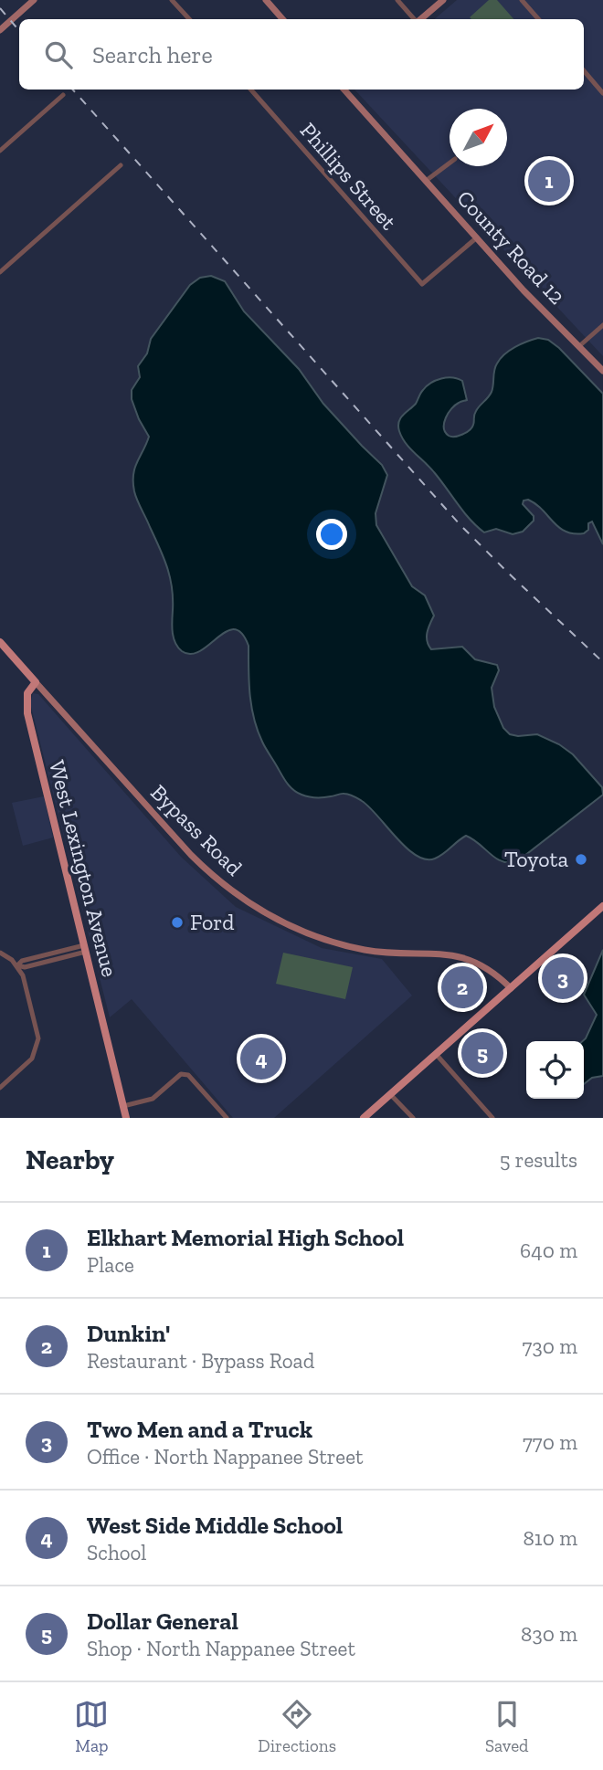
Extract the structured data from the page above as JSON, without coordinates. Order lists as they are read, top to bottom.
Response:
{
  "streets": {
    "main road": ["County Road 12", "Bypass Road", "West Lexington Avenue"],
    "street": ["Phillips Street"]
  },
  "crossings": [
    ["Phillips Street", "County Road 12"],
    ["Bypass Road", "West Lexington Avenue"]
  ],
  "places": ["Toyota", "Ford"],
  "north": "top right",
  "page": {
    "search": "Search here",
    "pins": [
      "1",
      "3",
      "2",
      "5",
      "4"
    ],
    "heading": ["Nearby", "5 results"],
    "list": [
      {
        "mark": "1",
        "name": "Elkhart Memorial High School",
        "note": "Place",
        "value": "640 m"
      },
      {
        "mark": "2",
        "name": "Dunkin'",
        "note": "Restaurant · Bypass Road",
        "value": "730 m"
      },
      {
        "mark": "3",
        "name": "Two Men and a Truck",
        "note": "Office · North Nappanee Street",
        "value": "770 m"
      },
      {
        "mark": "4",
        "name": "West Side Middle School",
        "note": "School",
        "value": "810 m"
      },
      {
        "mark": "5",
        "name": "Dollar General",
        "note": "Shop · North Nappanee Street",
        "value": "830 m"
      }
    ],
    "nav": ["Map", "Directions", "Saved"]
  }
}
